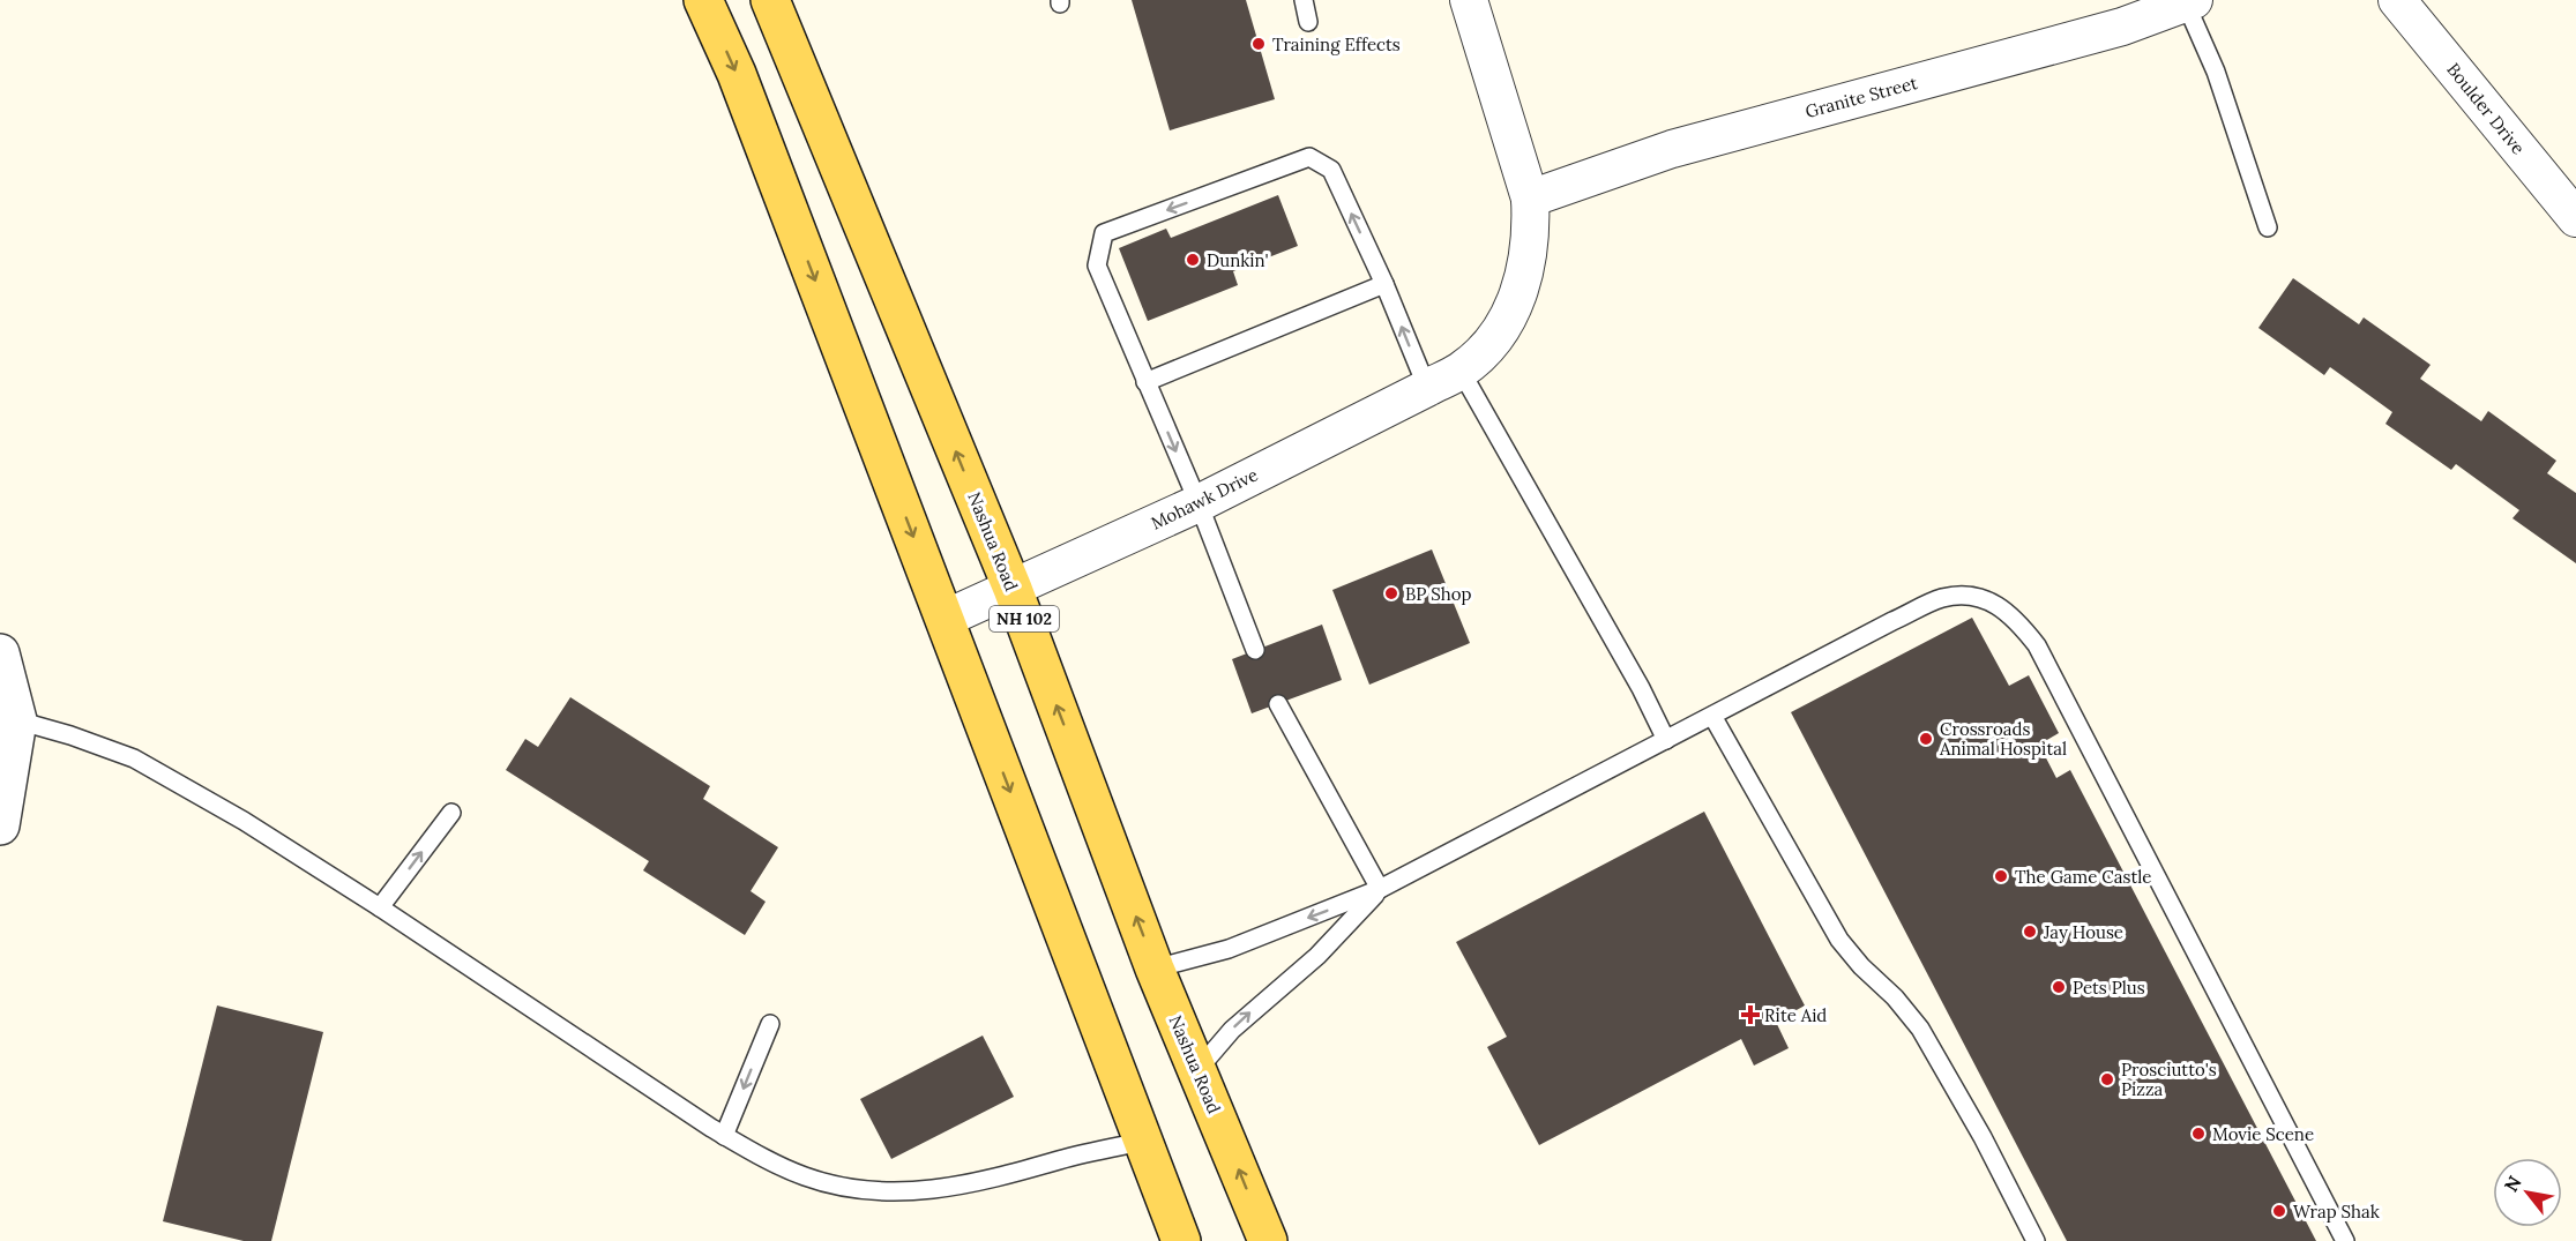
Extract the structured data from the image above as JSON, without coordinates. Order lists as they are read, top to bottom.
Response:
{
  "streets": {
    "main road": ["Nashua Road", "NH 102"],
    "street": ["Granite Street", "Boulder Drive", "Mohawk Drive"]
  },
  "crossings": [
    ["Granite Street", "Mohawk Drive"],
    ["Mohawk Drive", "Nashua Road"]
  ],
  "places": {
    "other": [
      "Training Effects",
      "Dunkin'",
      "BP Shop",
      "Crossroads Animal Hospital",
      "The Game Castle",
      "Jay House",
      "Pets Plus",
      "Prosciutto's Pizza",
      "Movie Scene",
      "Wrap Shak"
    ],
    "health": ["Rite Aid"]
  },
  "north": "top left"
}
